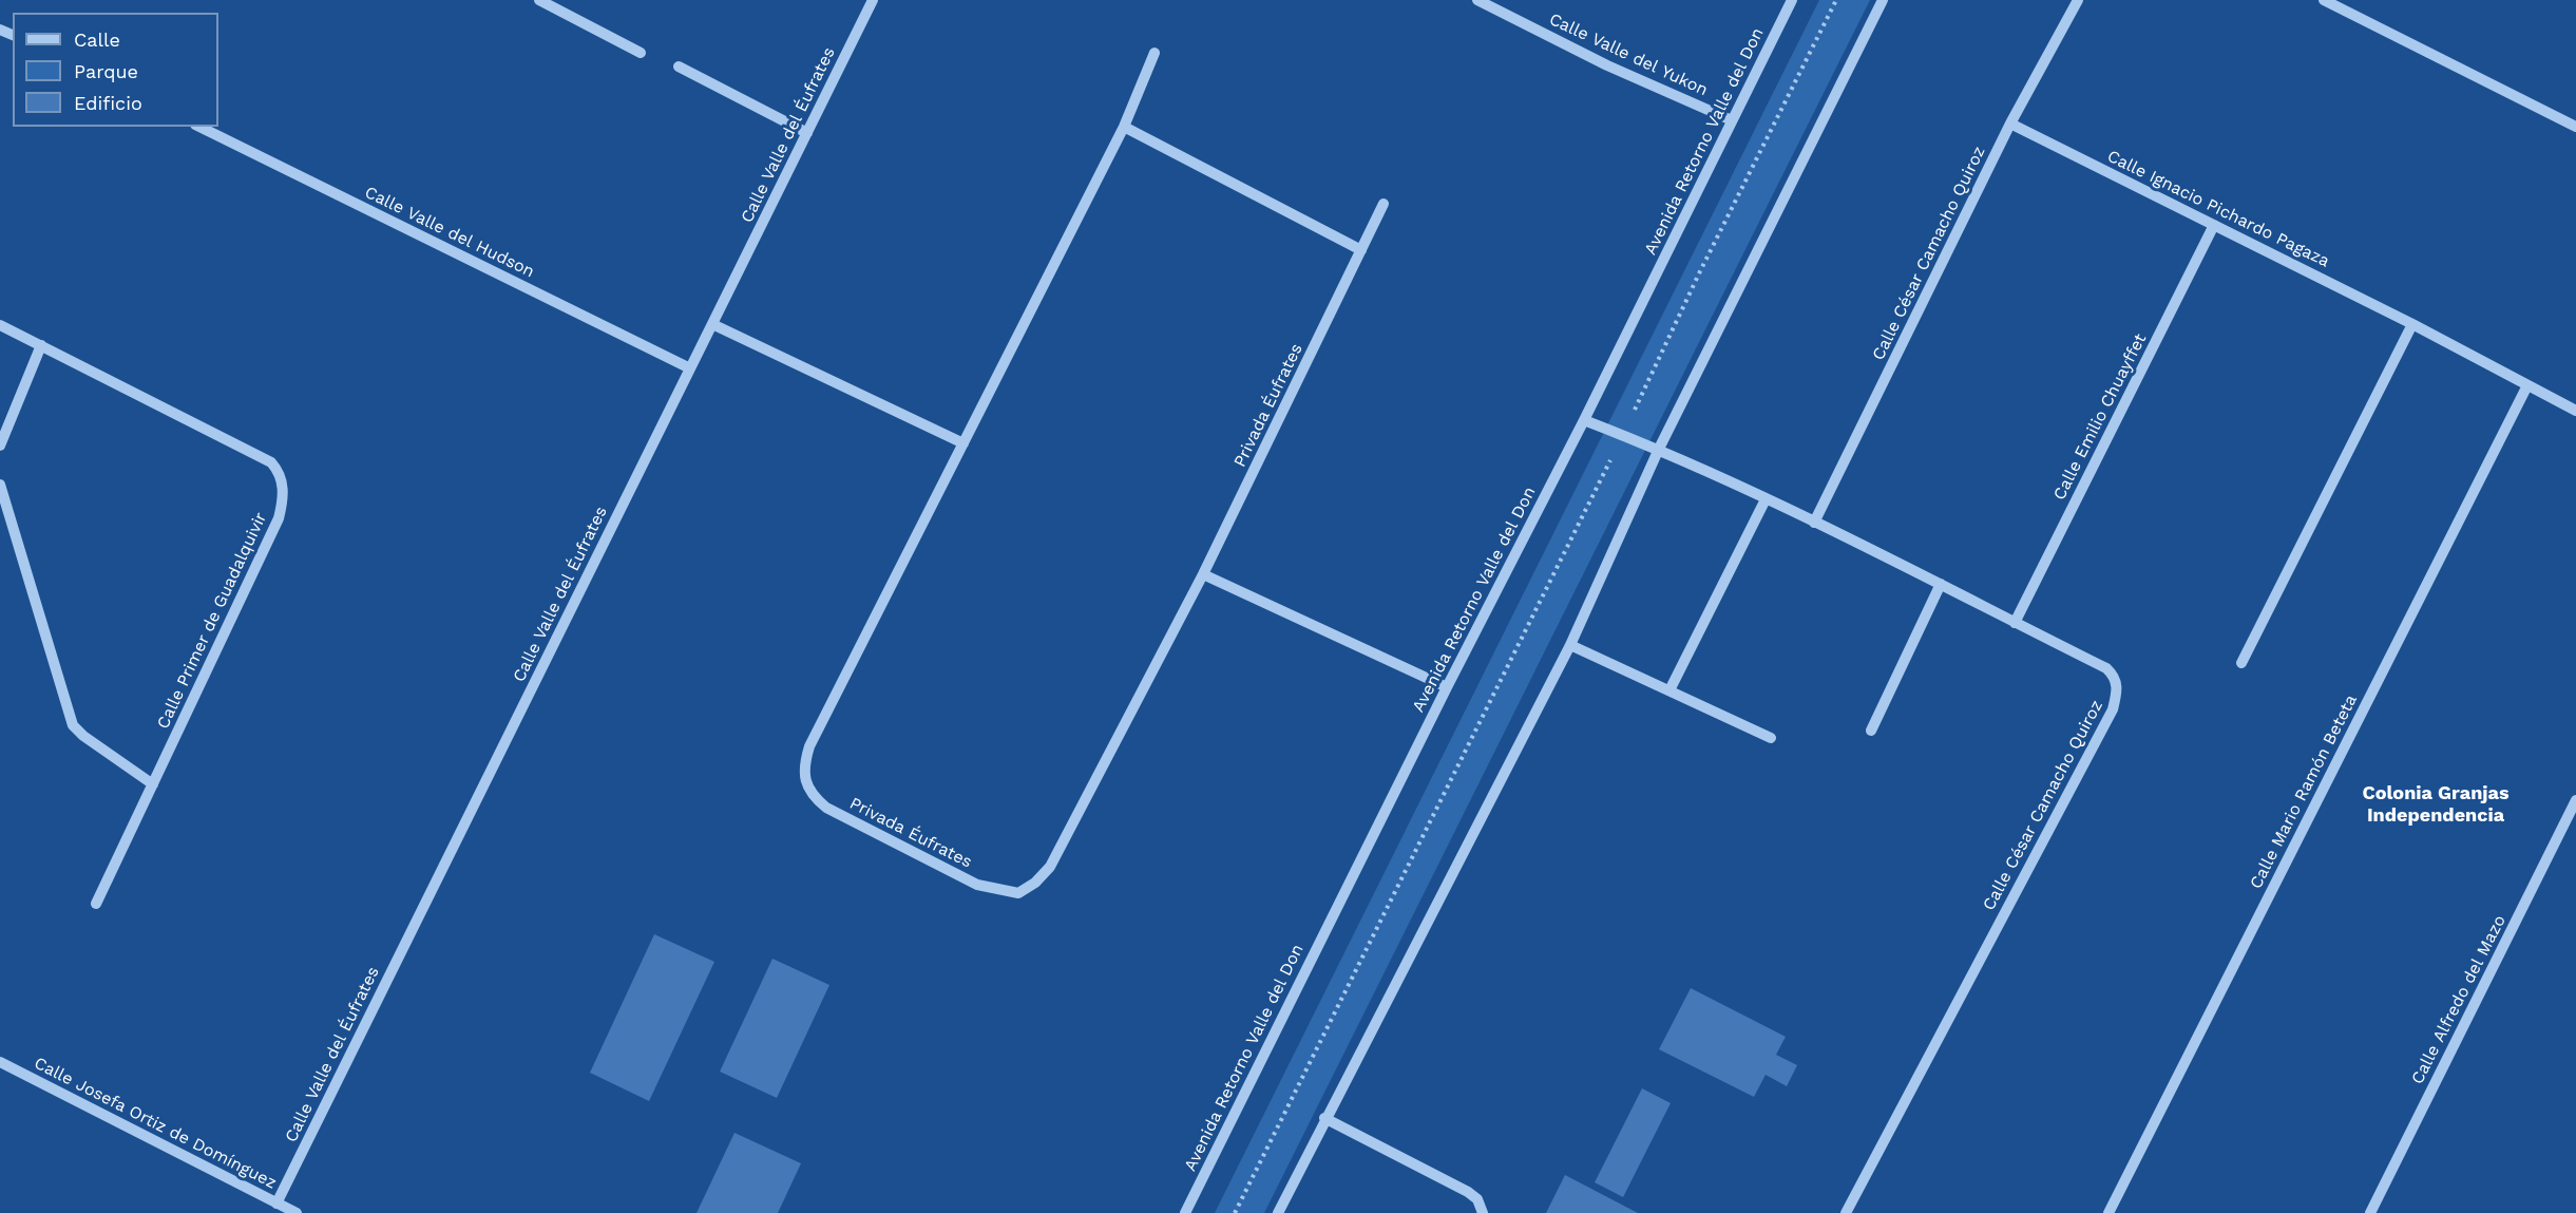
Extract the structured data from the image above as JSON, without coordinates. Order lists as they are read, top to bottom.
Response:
{
  "streets": {
    "street": [
      "Calle Valle del Yukon",
      "Calle Valle del Éufrates",
      "Avenida Retorno Valle del Don",
      "Calle Ignacio Pichardo Pagaza",
      "Calle Valle del Hudson",
      "Calle César Camacho Quiroz",
      "Privada Éufrates",
      "Calle Emilio Chuayffet",
      "Calle Primer de Guadalquivir",
      "Calle Mario Ramón Beteta",
      "Calle Alfredo del Mazo",
      "Calle Josefa Ortiz de Domínguez"
    ]
  },
  "crossings": [
    ["Calle Valle del Yukon", "Avenida Retorno Valle del Don"],
    ["Calle Valle del Éufrates", "Calle Valle del Hudson"],
    ["Calle Valle del Éufrates", "Calle Josefa Ortiz de Domínguez"],
    ["Avenida Retorno Valle del Don", "Calle César Camacho Quiroz"],
    ["Calle Ignacio Pichardo Pagaza", "Calle César Camacho Quiroz"],
    ["Calle Ignacio Pichardo Pagaza", "Calle Emilio Chuayffet"],
    ["Calle Ignacio Pichardo Pagaza", "Calle Mario Ramón Beteta"],
    ["Calle César Camacho Quiroz", "Calle Emilio Chuayffet"]
  ],
  "districts": ["Colonia Granjas Independencia"],
  "legend": ["Calle", "Parque", "Edificio"]
}
